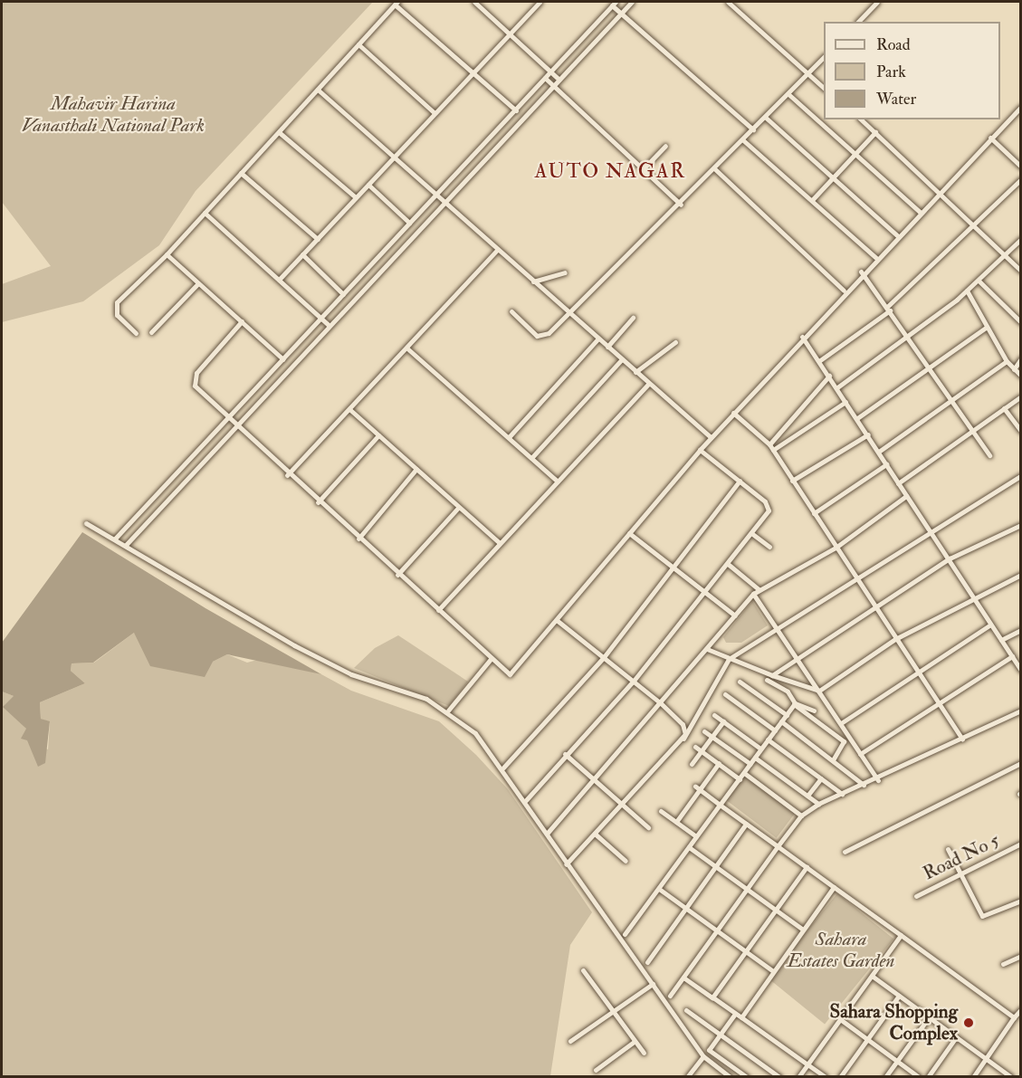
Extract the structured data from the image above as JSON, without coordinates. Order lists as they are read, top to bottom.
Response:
{
  "streets": {
    "street": ["Road No 5"]
  },
  "districts": ["AUTO NAGAR"],
  "parks": ["Mahavir Harina Vanasthali National Park", "Sahara Estates Garden"],
  "places": ["Sahara Shopping Complex"],
  "legend": ["Road", "Park", "Water"]
}
